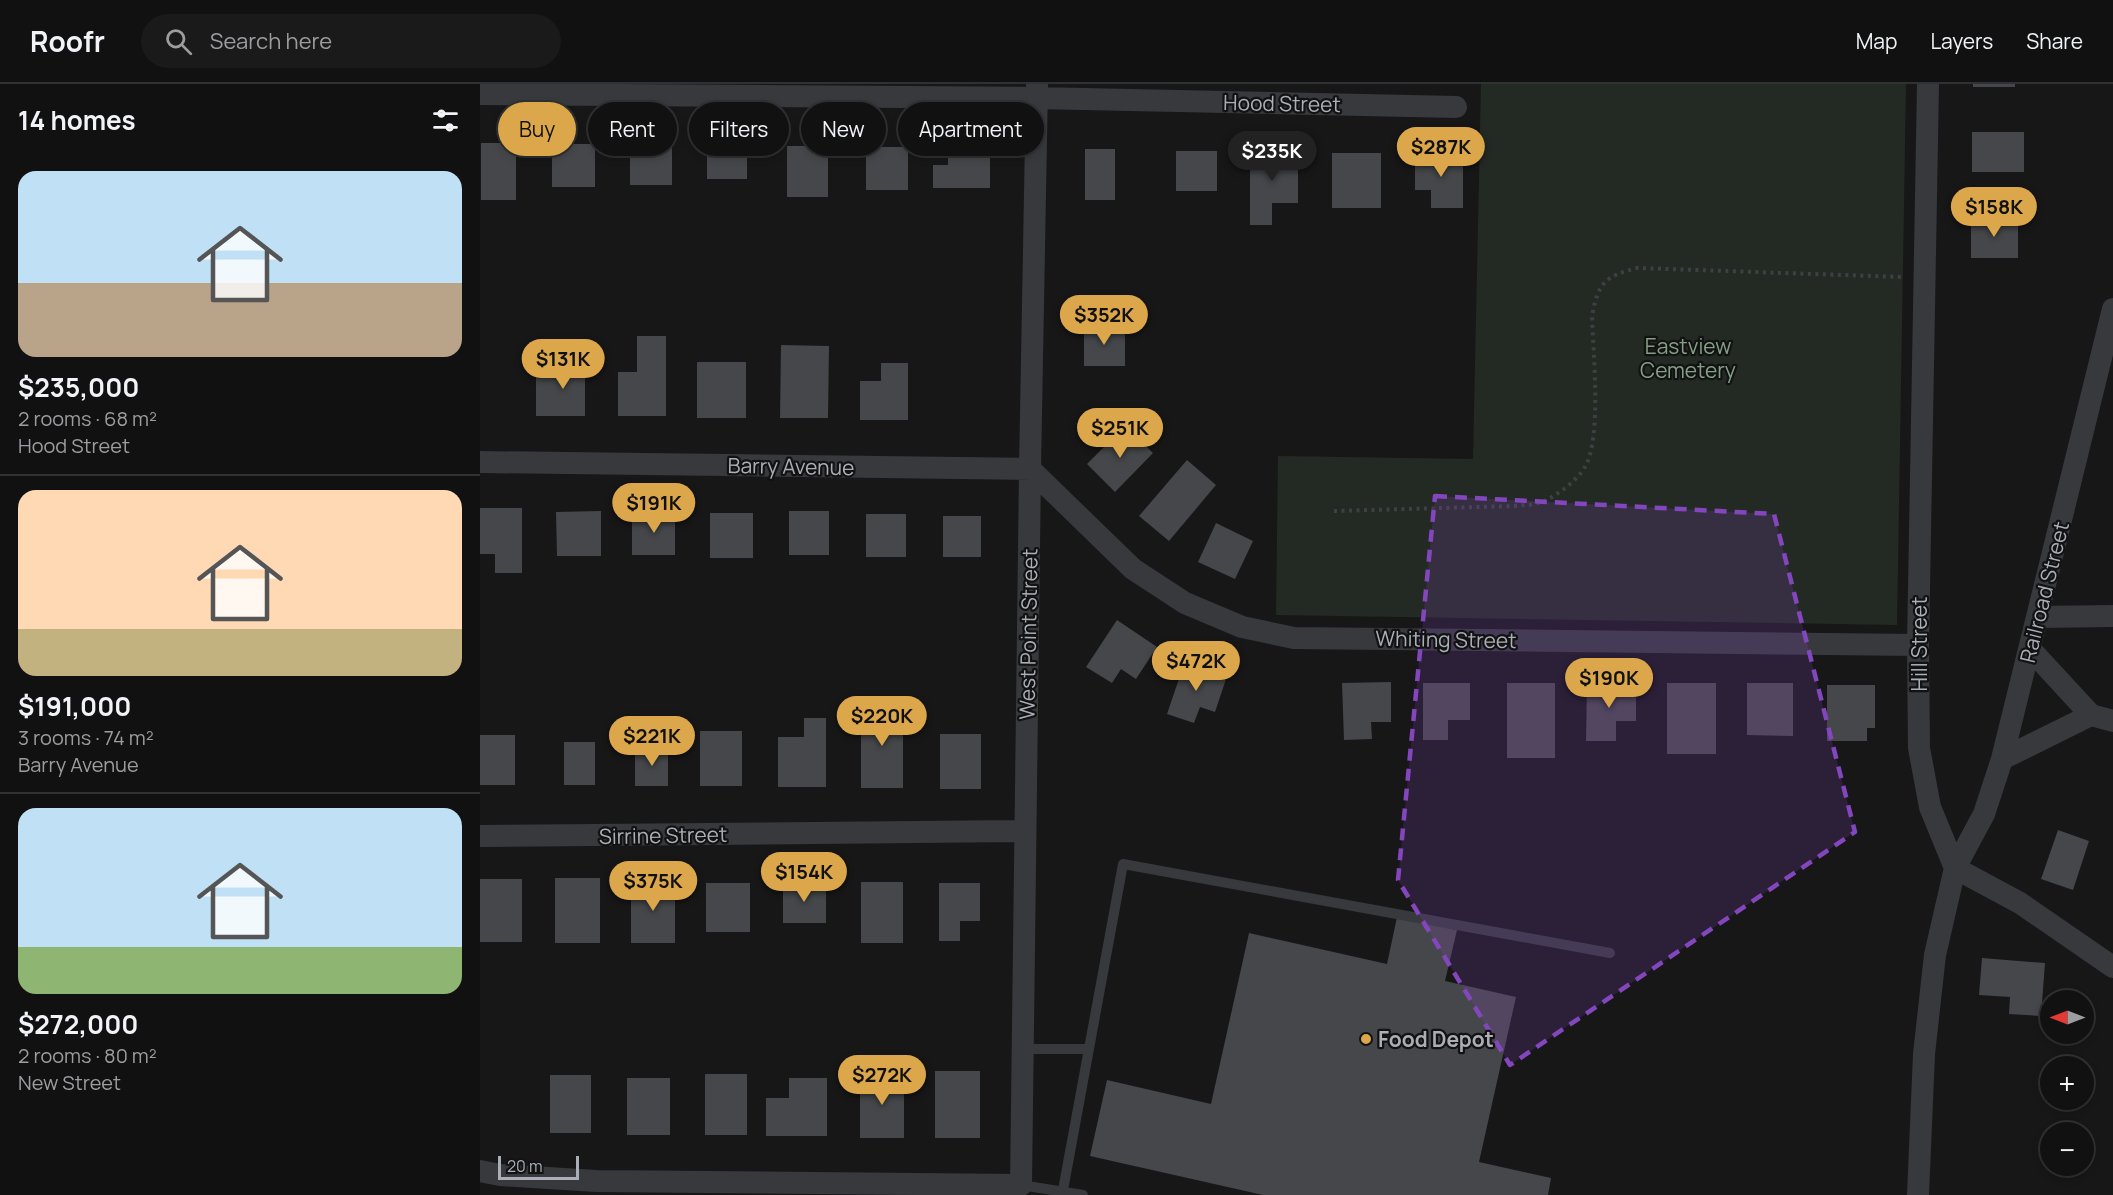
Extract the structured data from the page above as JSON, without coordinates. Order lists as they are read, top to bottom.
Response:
{
  "streets": {
    "street": [
      "Hood Street",
      "Barry Avenue",
      "Railroad Street",
      "West Point Street",
      "Whiting Street",
      "Hill Street",
      "Sirrine Street"
    ]
  },
  "crossings": [
    ["Hood Street", "West Point Street"],
    ["Barry Avenue", "West Point Street"],
    ["Barry Avenue", "Whiting Street"],
    ["Railroad Street", "Hill Street"],
    ["West Point Street", "Whiting Street"],
    ["West Point Street", "Sirrine Street"],
    ["Whiting Street", "Hill Street"]
  ],
  "parks": ["Eastview Cemetery"],
  "places": ["Food Depot"],
  "scale_bar": "20 m",
  "north": "left",
  "page": {
    "header": "Roofr",
    "search": "Search here",
    "nav": ["Map", "Layers", "Share"],
    "heading": "14 homes",
    "chip": [
      "Buy",
      "Rent",
      "Filters",
      "New",
      "Apartment"
    ],
    "price": [
      "$287K",
      "$235K",
      "$158K",
      "$352K",
      "$131K",
      "$251K",
      "$191K",
      "$472K",
      "$190K",
      "$220K",
      "$221K",
      "$154K",
      "$375K",
      "$272K"
    ],
    "list": [
      {
        "name": "$235,000",
        "note": "2 rooms · 68 m² · Hood Street"
      },
      {
        "name": "$191,000",
        "note": "3 rooms · 74 m² · Barry Avenue"
      },
      {
        "name": "$272,000",
        "note": "2 rooms · 80 m² · New Street"
      }
    ],
    "map_buttons": ["+", "−"],
    "scale": "20 m"
  }
}
